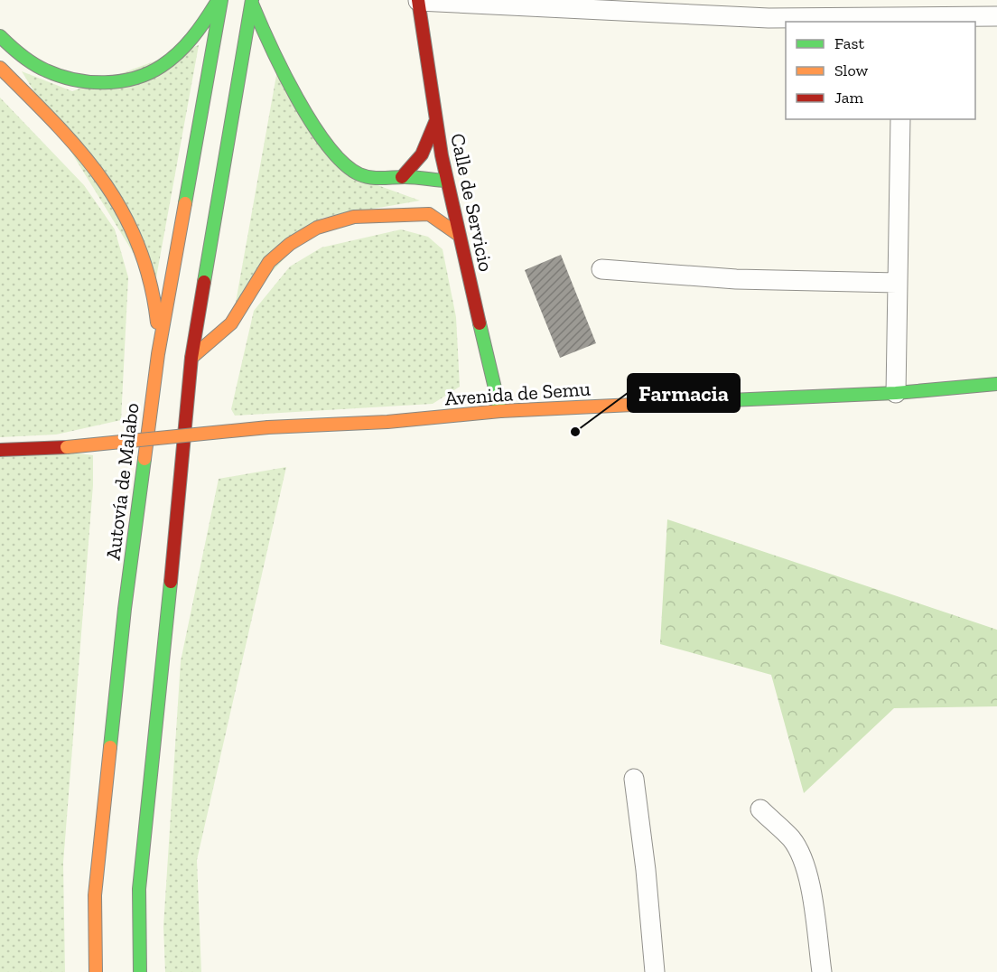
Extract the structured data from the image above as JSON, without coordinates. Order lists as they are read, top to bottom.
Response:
{
  "streets": {
    "main road": ["Calle de Servicio", "Avenida de Semu", "Autovía de Malabo"]
  },
  "crossings": [
    ["Calle de Servicio", "Avenida de Semu"]
  ],
  "places": ["Farmacia"],
  "legend": ["Fast", "Slow", "Jam"]
}
